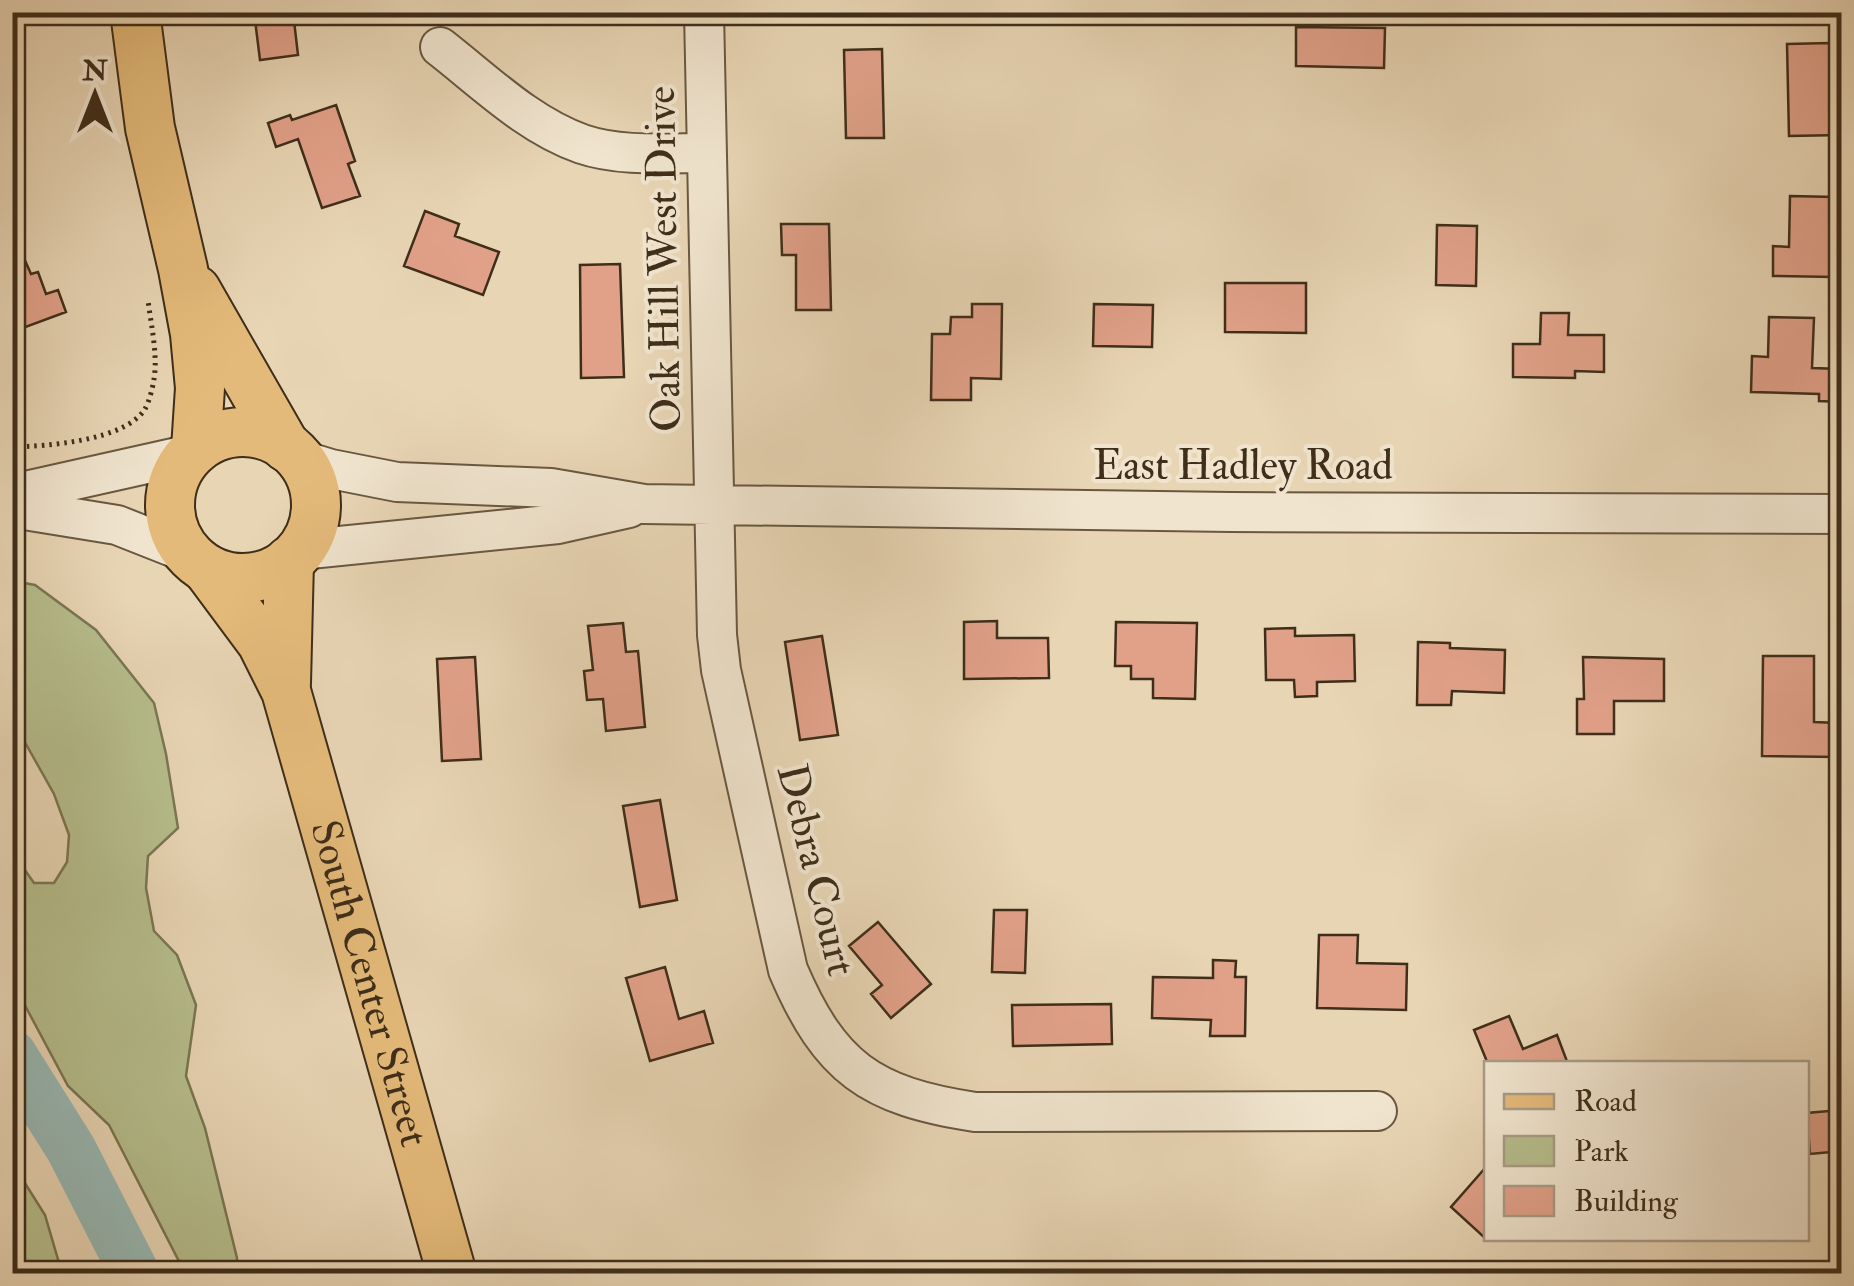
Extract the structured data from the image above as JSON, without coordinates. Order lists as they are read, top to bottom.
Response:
{
  "streets": {
    "main road": ["South Center Street"],
    "street": ["Oak Hill West Drive", "East Hadley Road", "Debra Court"]
  },
  "crossings": [
    ["Oak Hill West Drive", "East Hadley Road"],
    ["Oak Hill West Drive", "Debra Court"],
    ["East Hadley Road", "Debra Court"],
    ["East Hadley Road", "South Center Street"]
  ],
  "legend": ["Road", "Park", "Building"],
  "north": "top"
}
